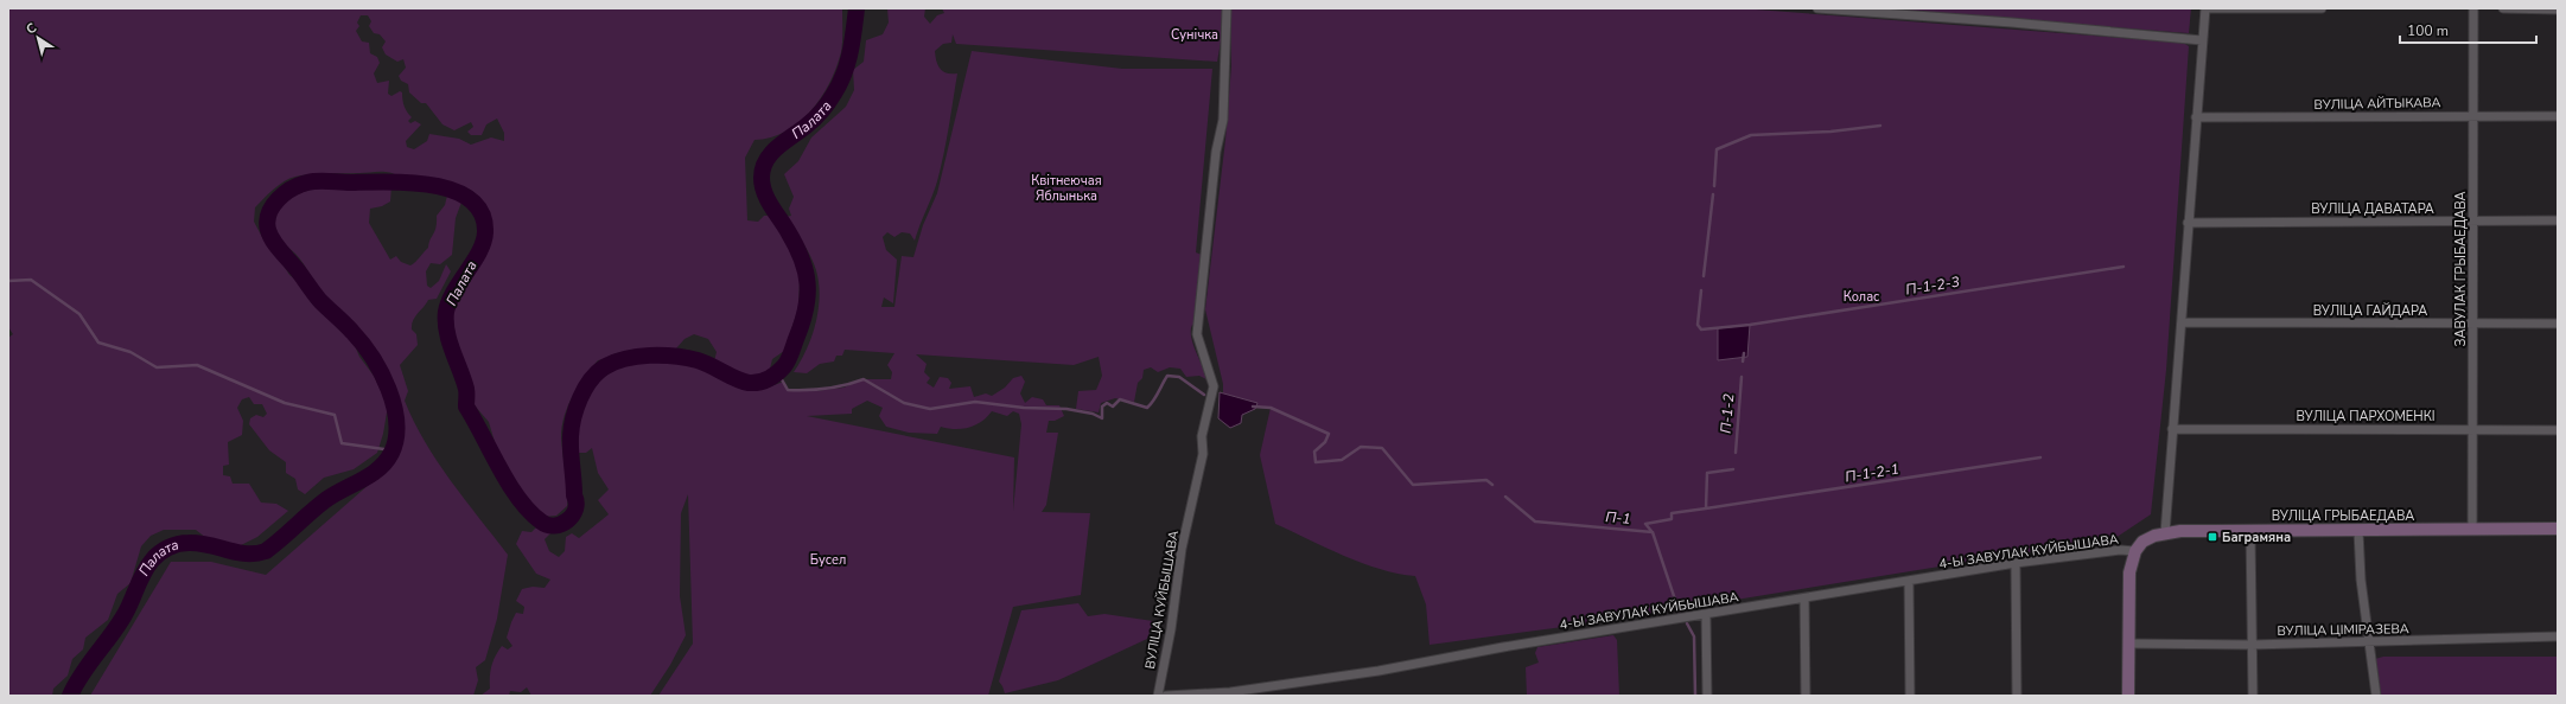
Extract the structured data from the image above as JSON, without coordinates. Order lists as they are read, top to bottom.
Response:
{
  "streets": {
    "street": [
      "ВУЛІЦА АЙТЫКАВА",
      "ВУЛІЦА ДАВАТАРА",
      "ЗАВУЛАК ГРЫБАЕДАВА",
      "ВУЛІЦА ГАЙДАРА",
      "ВУЛІЦА ПАРХОМЕНКІ",
      "ВУЛІЦА ГРЫБАЕДАВА",
      "4-Ы ЗАВУЛАК КУЙБЫШАВА",
      "ВУЛІЦА КУЙБЫШАВА",
      "ВУЛІЦА ЦІМІРАЗЕВА"
    ]
  },
  "crossings": [
    ["ВУЛІЦА АЙТЫКАВА", "ЗАВУЛАК ГРЫБАЕДАВА"],
    ["ВУЛІЦА ДАВАТАРА", "ЗАВУЛАК ГРЫБАЕДАВА"],
    ["ЗАВУЛАК ГРЫБАЕДАВА", "ВУЛІЦА ГАЙДАРА"],
    ["ЗАВУЛАК ГРЫБАЕДАВА", "ВУЛІЦА ПАРХОМЕНКІ"],
    ["ЗАВУЛАК ГРЫБАЕДАВА", "ВУЛІЦА ГРЫБАЕДАВА"],
    ["ВУЛІЦА ГРЫБАЕДАВА", "4-Ы ЗАВУЛАК КУЙБЫШАВА"]
  ],
  "water": [
    "Палата",
    "П-1-2-3",
    "П-1-2",
    "П-1-2-1",
    "П-1"
  ],
  "parks": [
    "Сунічка",
    "Квітнеючая Яблынька",
    "Колас",
    "Бусел"
  ],
  "places": {
    "transit": ["Баграмяна"]
  },
  "scale_bar": "100 m",
  "north": "top left"
}
